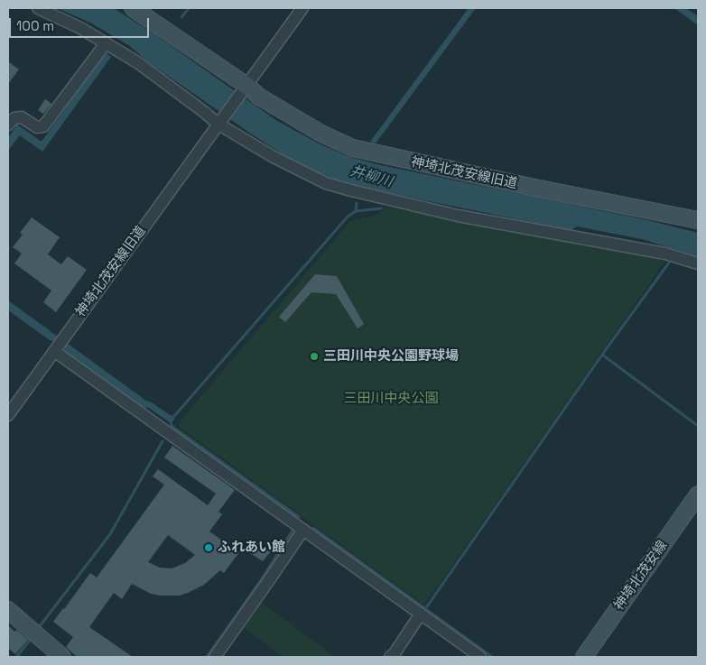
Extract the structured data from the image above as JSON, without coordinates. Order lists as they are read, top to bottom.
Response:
{
  "streets": {
    "street": ["神埼北茂安線旧道", "神埼北茂安線"]
  },
  "water": ["井柳川"],
  "parks": ["三田川中央公園"],
  "places": ["三田川中央公園野球場", "ふれあい館"],
  "scale_bar": "100 m"
}
